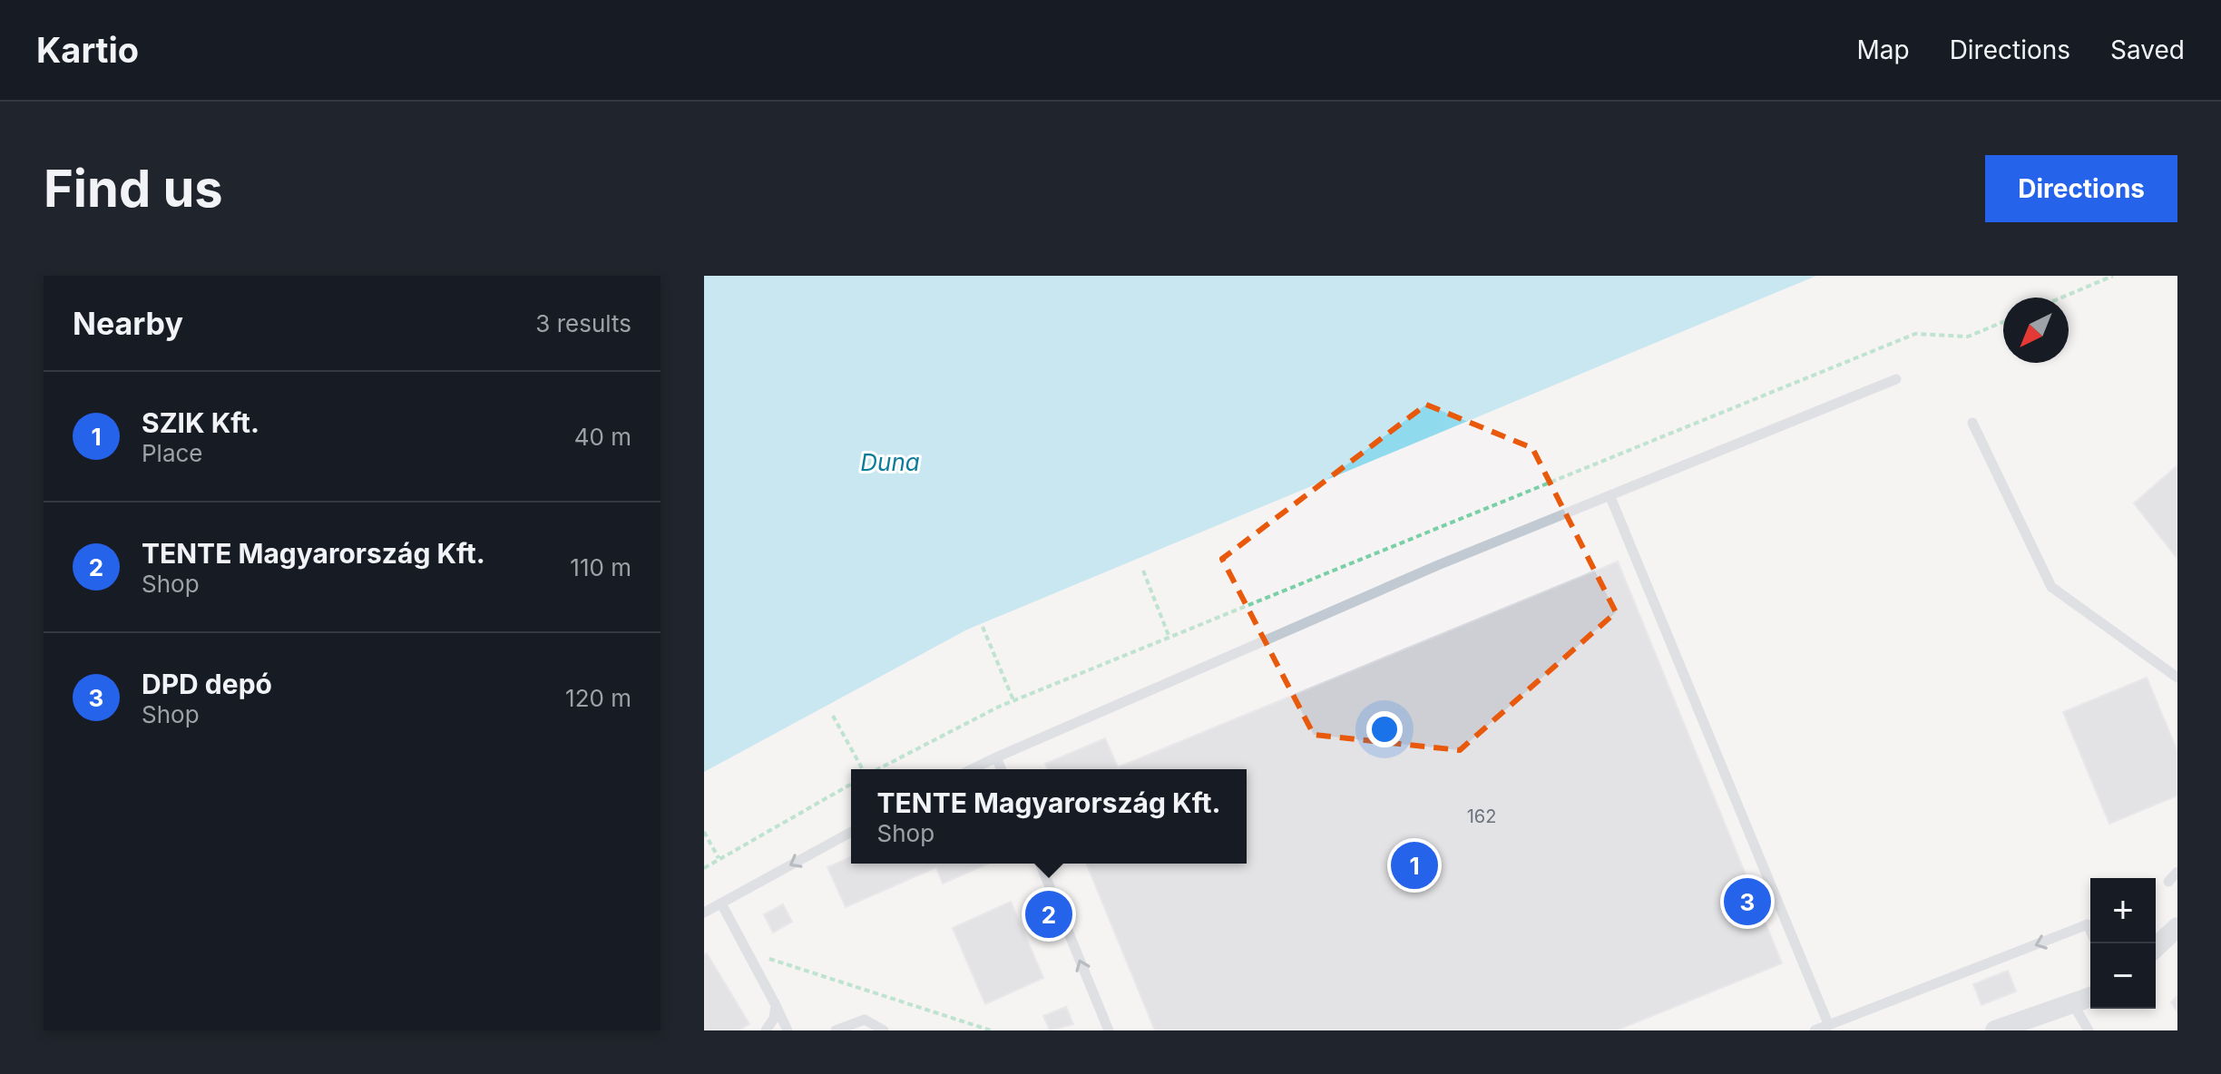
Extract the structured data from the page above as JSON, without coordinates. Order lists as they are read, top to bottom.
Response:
{
  "water": ["Duna"],
  "house_numbers": ["162"],
  "north": "bottom left",
  "page": {
    "header": "Kartio",
    "nav": ["Map", "Directions", "Saved"],
    "buttons": "Directions",
    "title": "Find us",
    "heading": ["Nearby", "3 results"],
    "list": [
      {
        "mark": "1",
        "name": "SZIK Kft.",
        "note": "Place",
        "value": "40 m"
      },
      {
        "mark": "2",
        "name": "TENTE Magyarország Kft.",
        "note": "Shop",
        "value": "110 m"
      },
      {
        "mark": "3",
        "name": "DPD depó",
        "note": "Shop",
        "value": "120 m"
      }
    ],
    "popup": ["TENTE Magyarország Kft.", "Shop"],
    "pins": ["1", "3", "2"],
    "map_buttons": ["+", "−"]
  }
}
